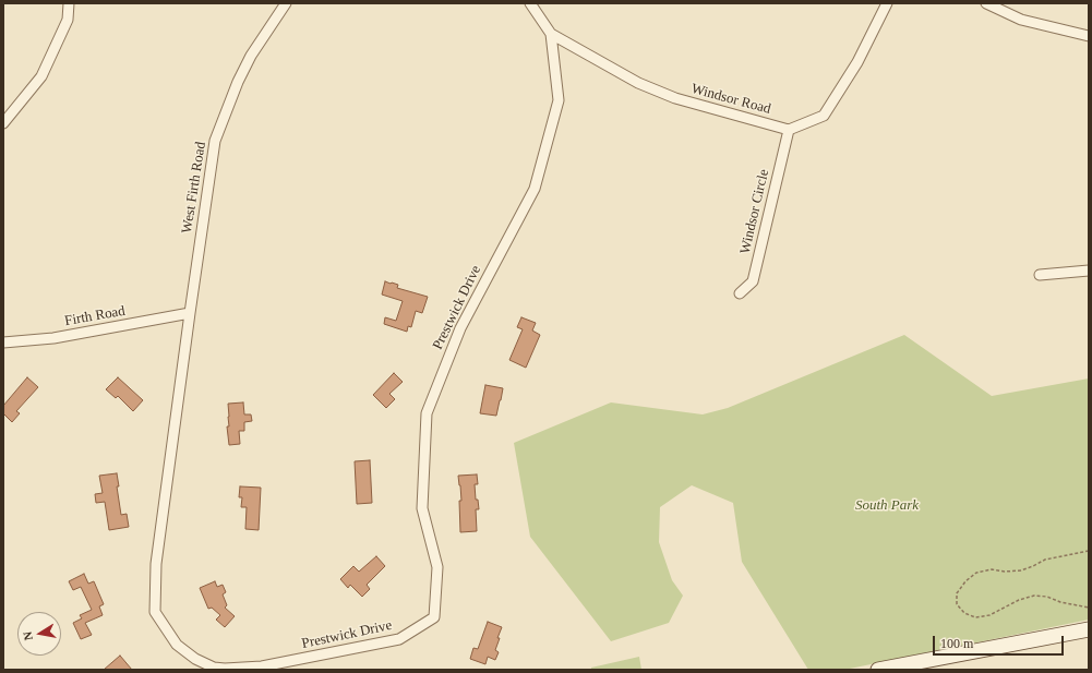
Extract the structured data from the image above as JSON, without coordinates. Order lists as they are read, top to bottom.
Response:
{
  "streets": {
    "street": [
      "Windsor Road",
      "West Firth Road",
      "Windsor Circle",
      "Prestwick Drive",
      "Firth Road"
    ]
  },
  "crossings": [
    ["Windsor Road", "Windsor Circle"],
    ["Windsor Road", "Prestwick Drive"],
    ["West Firth Road", "Prestwick Drive"],
    ["West Firth Road", "Firth Road"],
    ["Prestwick Drive", "Firth Road"]
  ],
  "parks": ["South Park"],
  "scale_bar": "100 m",
  "north": "left"
}
